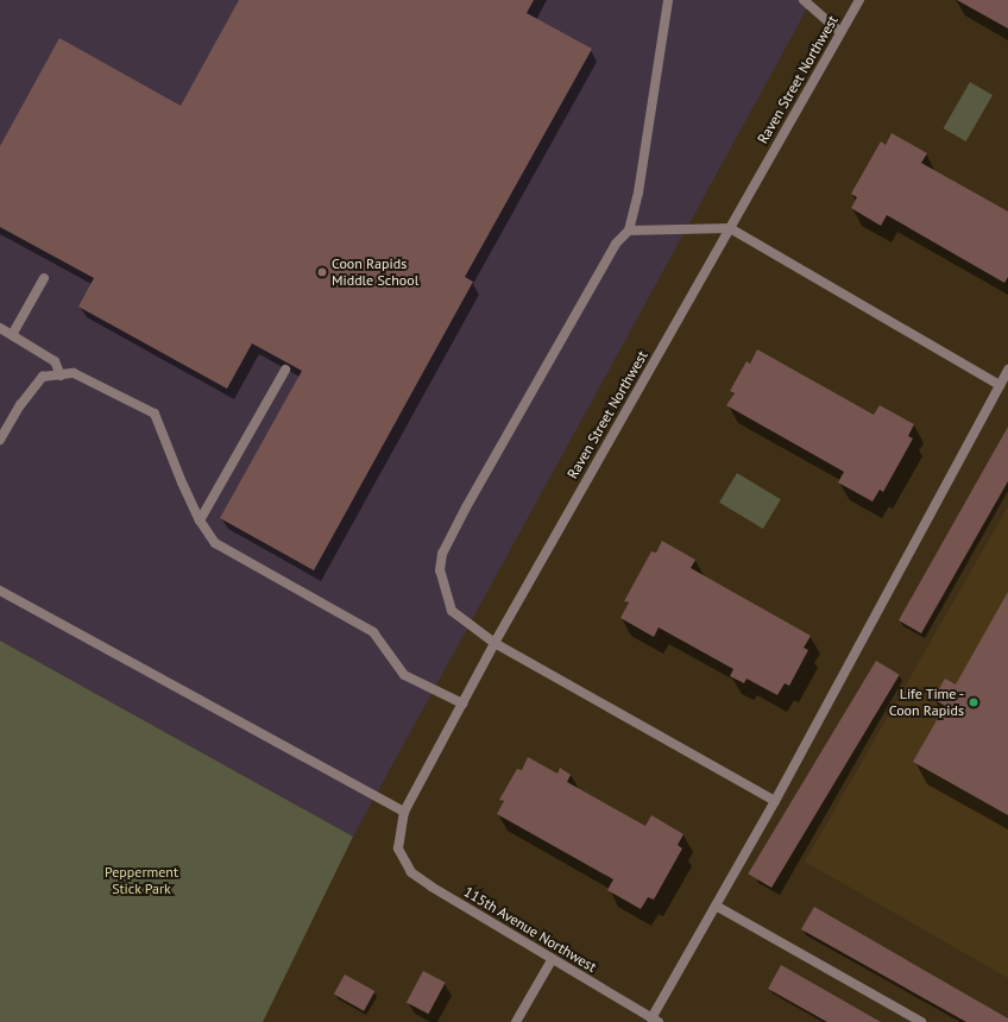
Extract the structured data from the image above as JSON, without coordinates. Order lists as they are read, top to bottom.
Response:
{
  "streets": {
    "street": ["Raven Street Northwest", "115th Avenue Northwest"]
  },
  "crossings": [
    ["Raven Street Northwest", "115th Avenue Northwest"]
  ],
  "parks": ["Pepperment Stick Park"],
  "places": ["Coon Rapids Middle School", "Life Time - Coon Rapids"]
}
